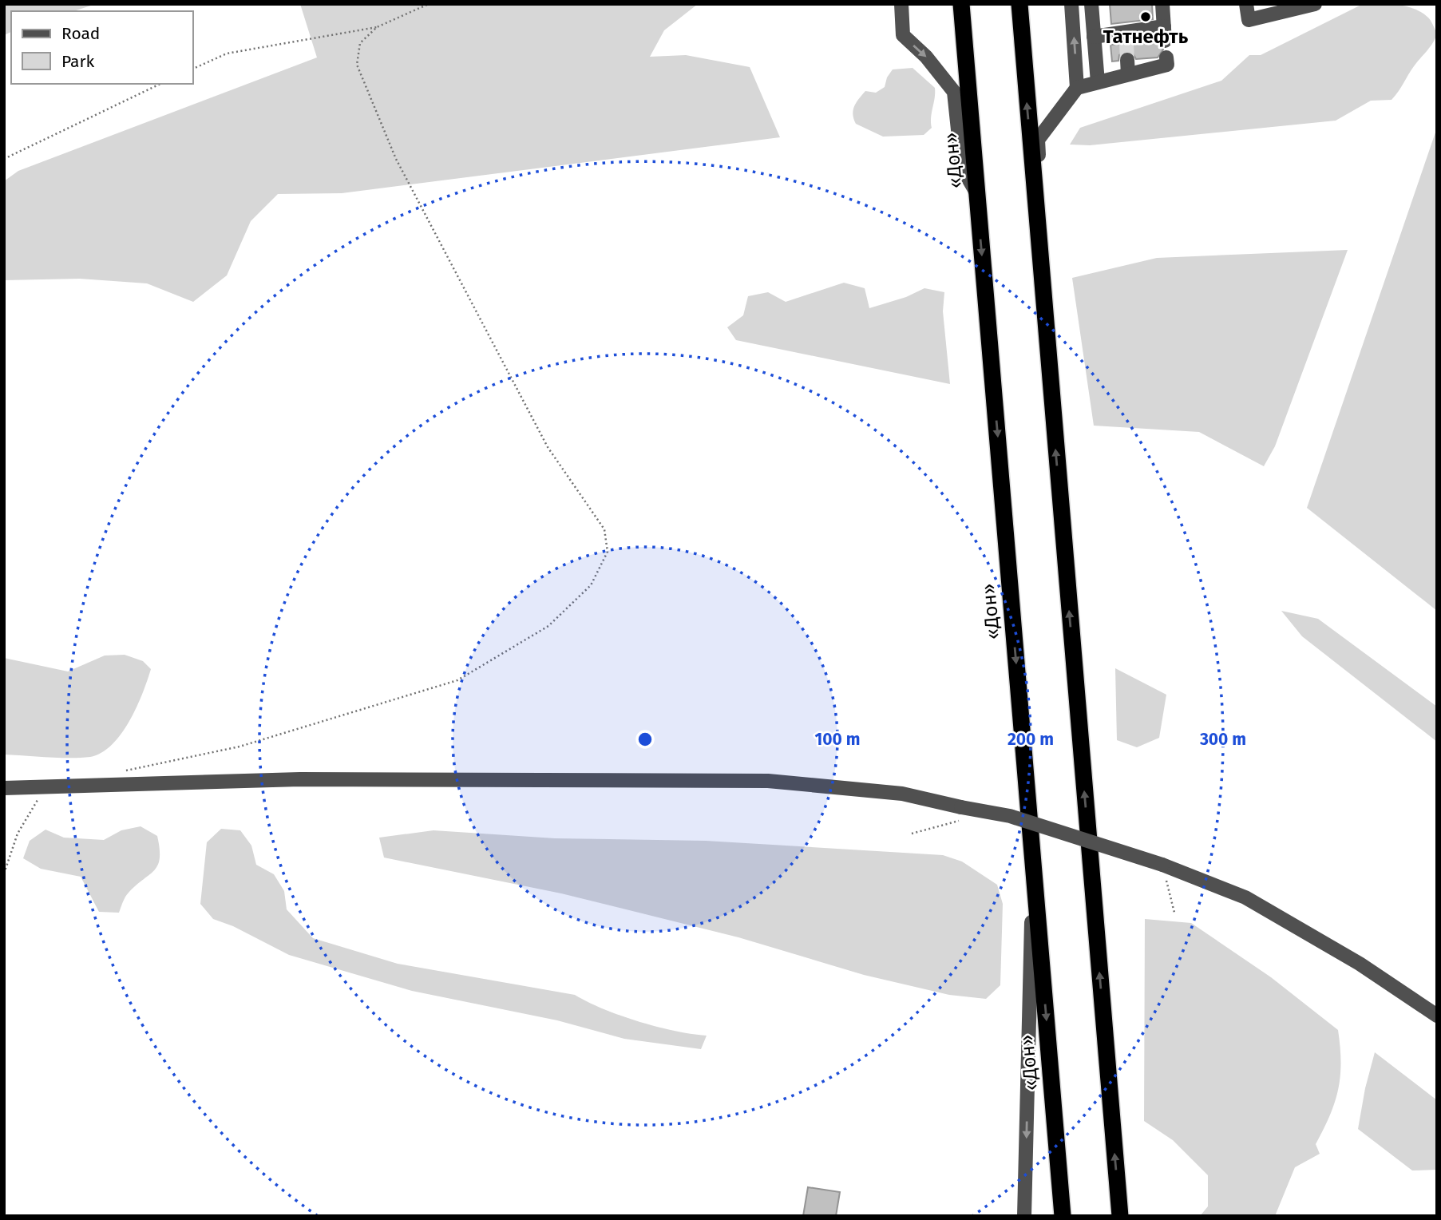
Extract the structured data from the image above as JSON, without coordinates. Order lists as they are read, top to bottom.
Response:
{
  "streets": {
    "highway": ["«Дон»"]
  },
  "places": ["Татнефть"],
  "legend": ["Road", "Park"],
  "rings": ["100 m", "200 m", "300 m"]
}
